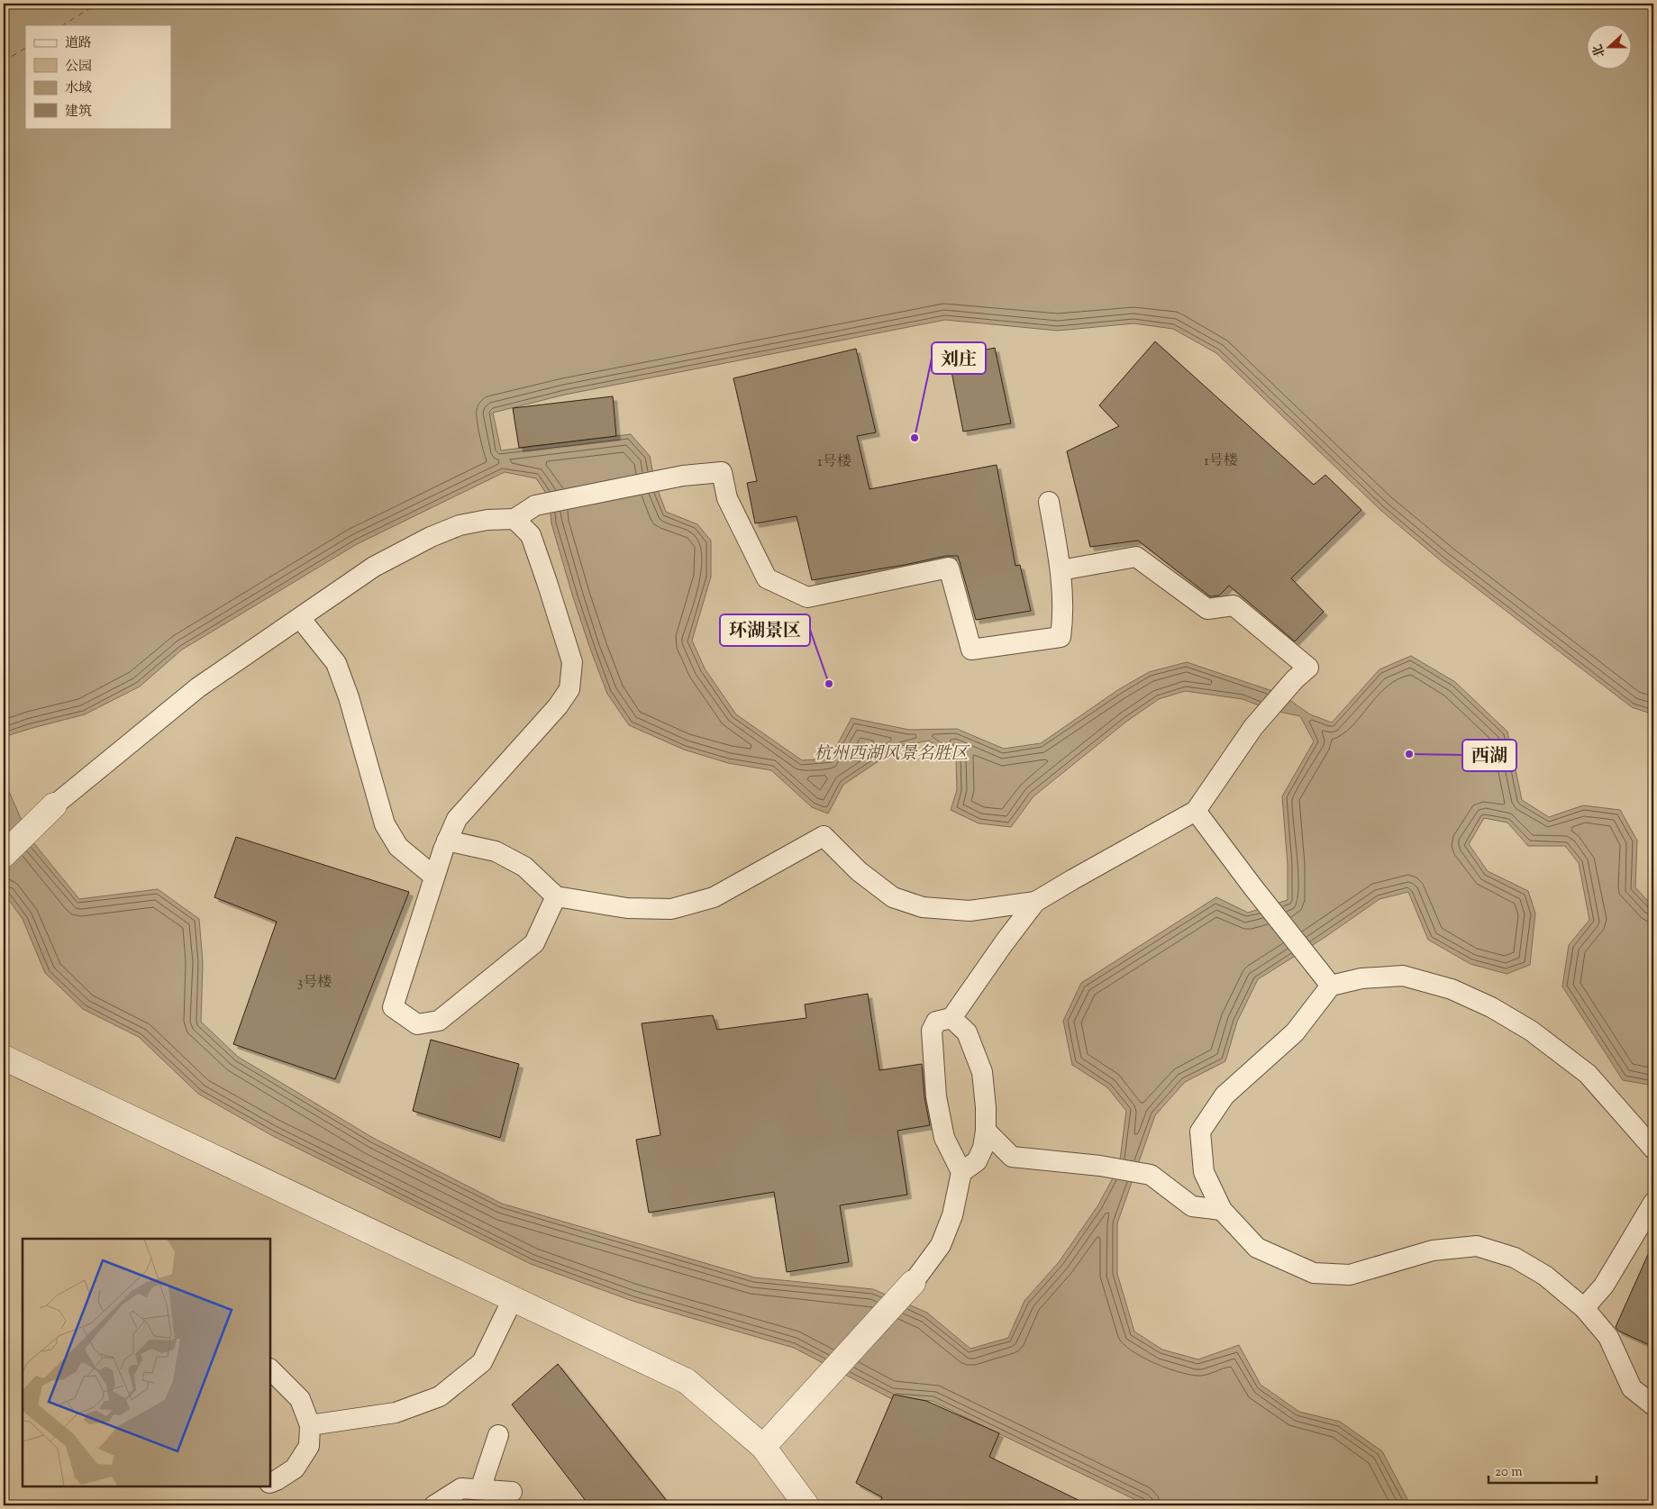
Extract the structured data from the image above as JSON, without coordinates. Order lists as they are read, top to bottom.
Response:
{
  "parks": ["杭州西湖风景名胜区"],
  "places": ["刘庄", "环湖景区", "西湖"],
  "house_numbers": ["1号楼", "1号楼", "3号楼"],
  "legend": [
    "道路",
    "公园",
    "水域",
    "建筑"
  ],
  "scale_bar": "20 m",
  "north": "left"
}
